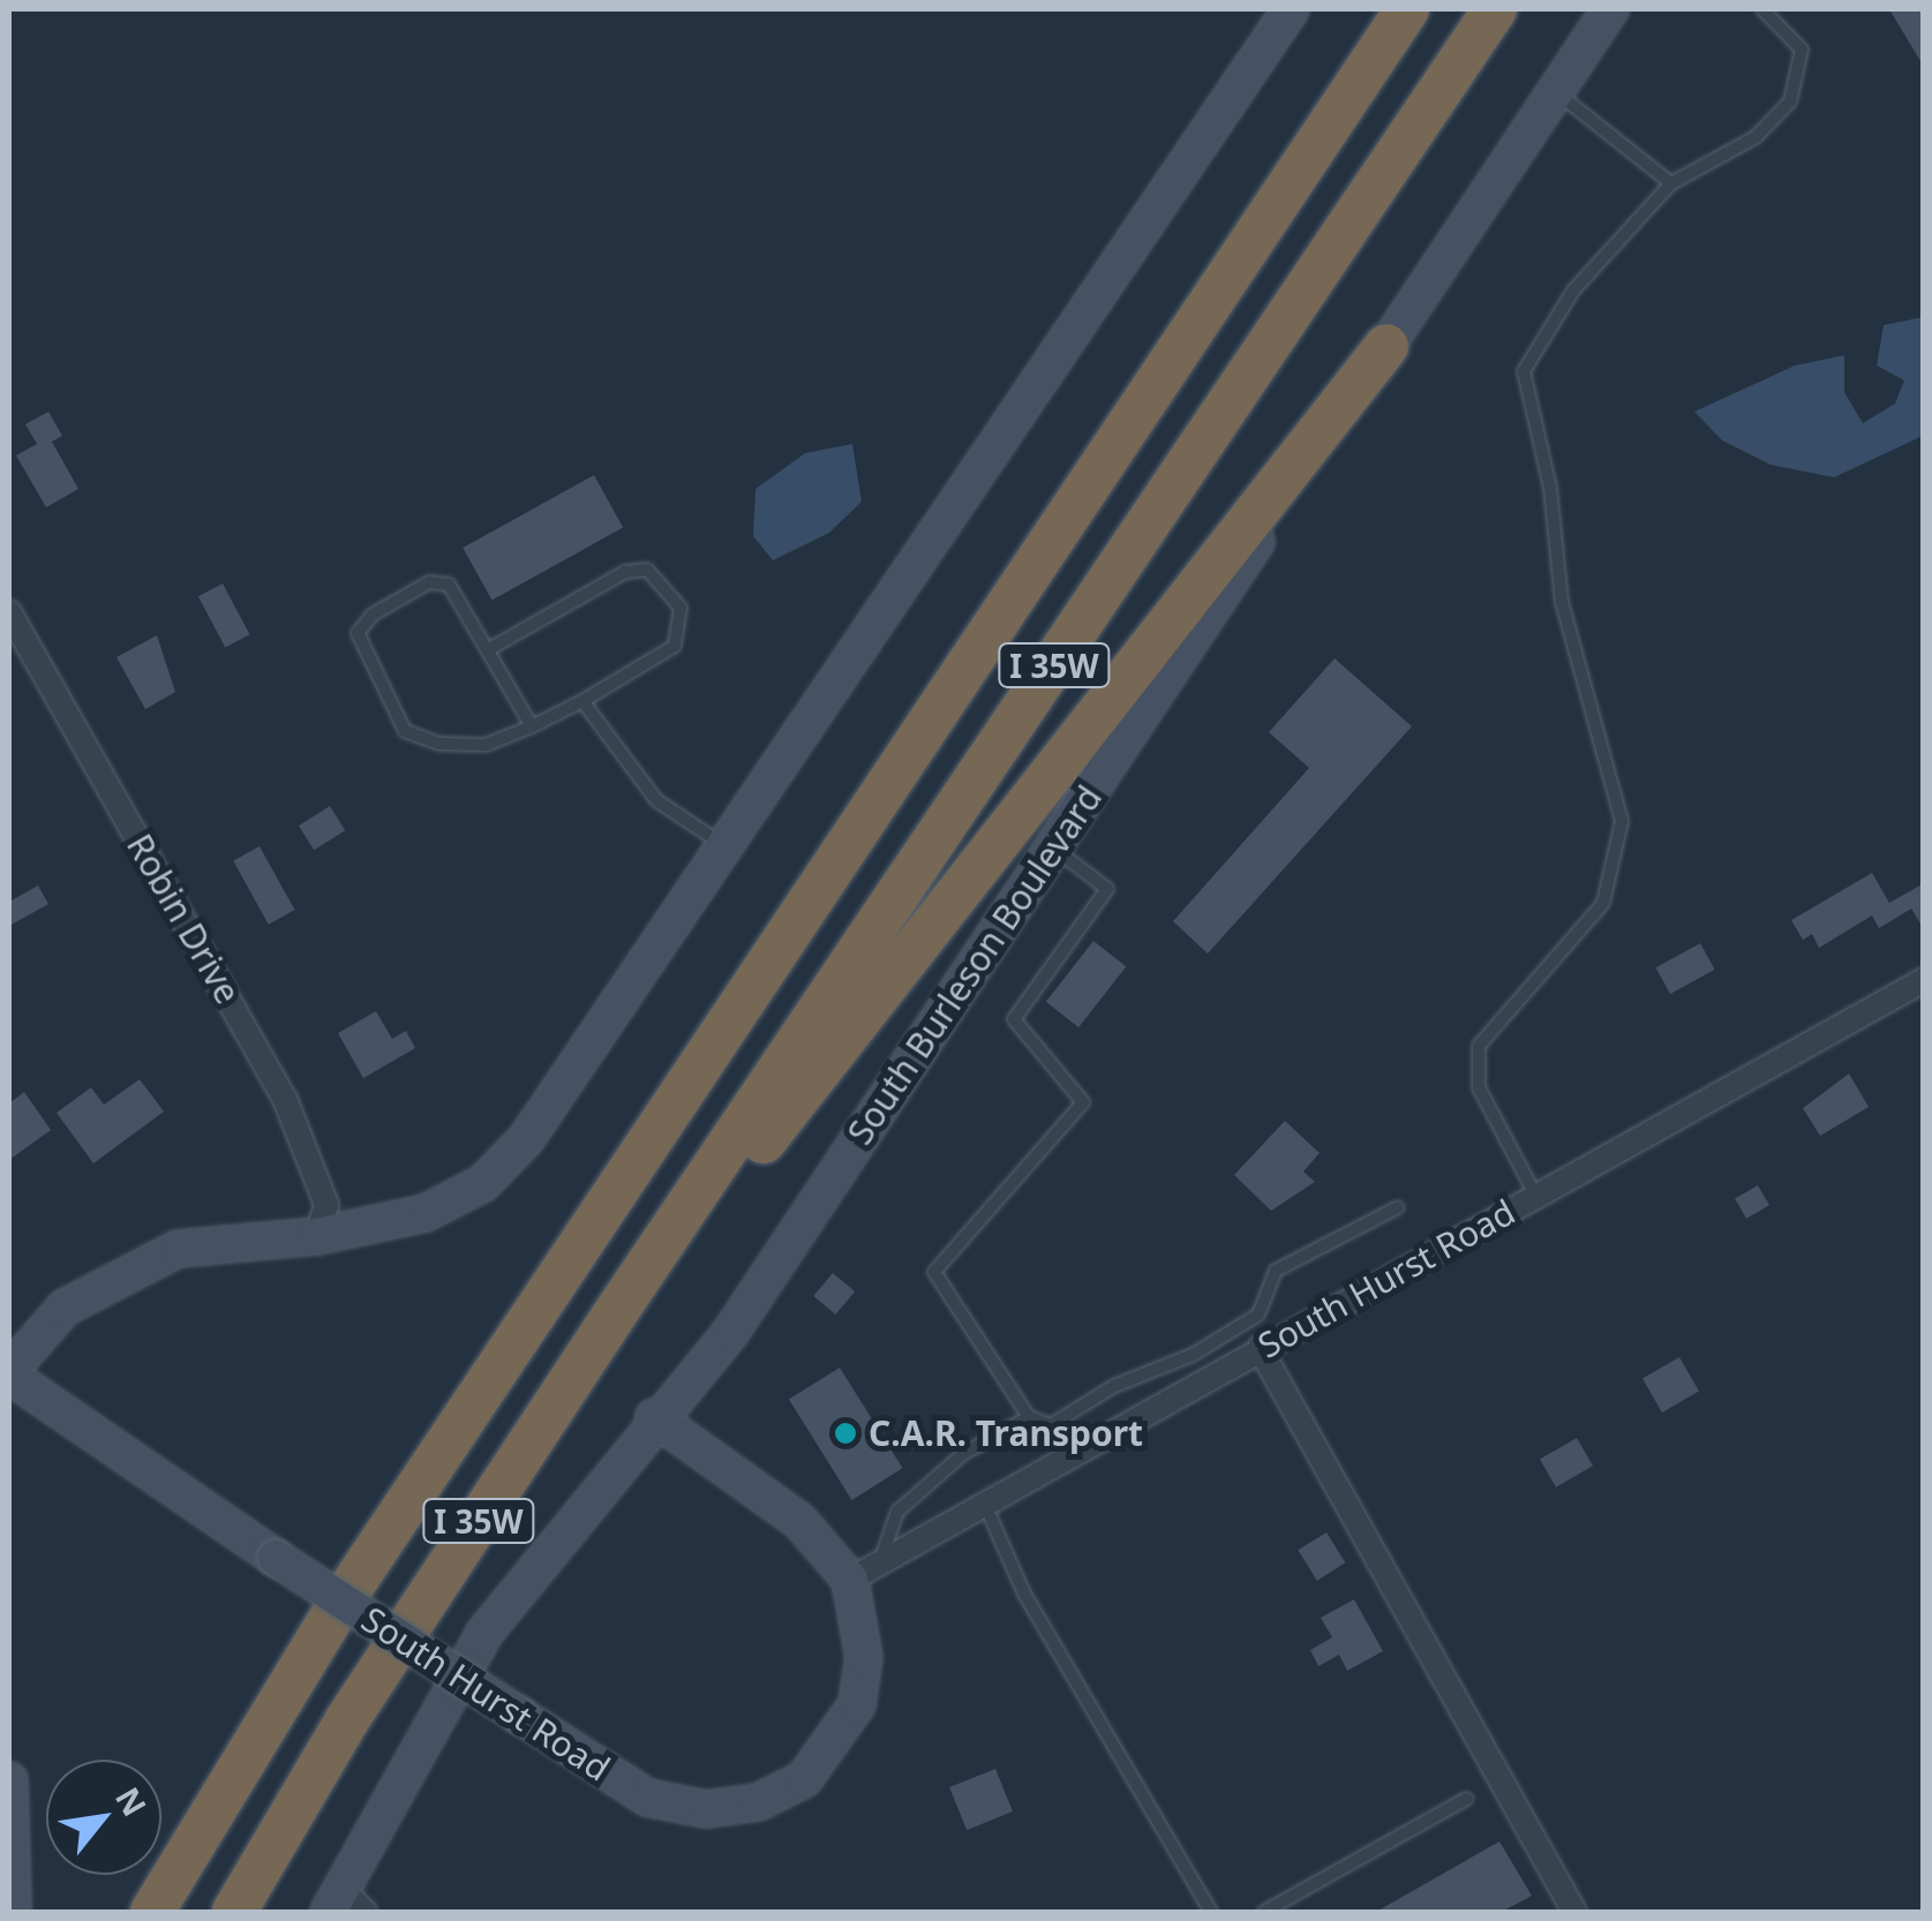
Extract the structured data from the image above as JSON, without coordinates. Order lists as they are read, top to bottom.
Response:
{
  "streets": {
    "highway": ["I 35W"],
    "main road": ["South Burleson Boulevard", "South Hurst Road"],
    "street": ["Robin Drive"]
  },
  "crossings": [
    ["South Burleson Boulevard", "South Hurst Road"]
  ],
  "places": ["C.A.R. Transport"],
  "north": "top right"
}
